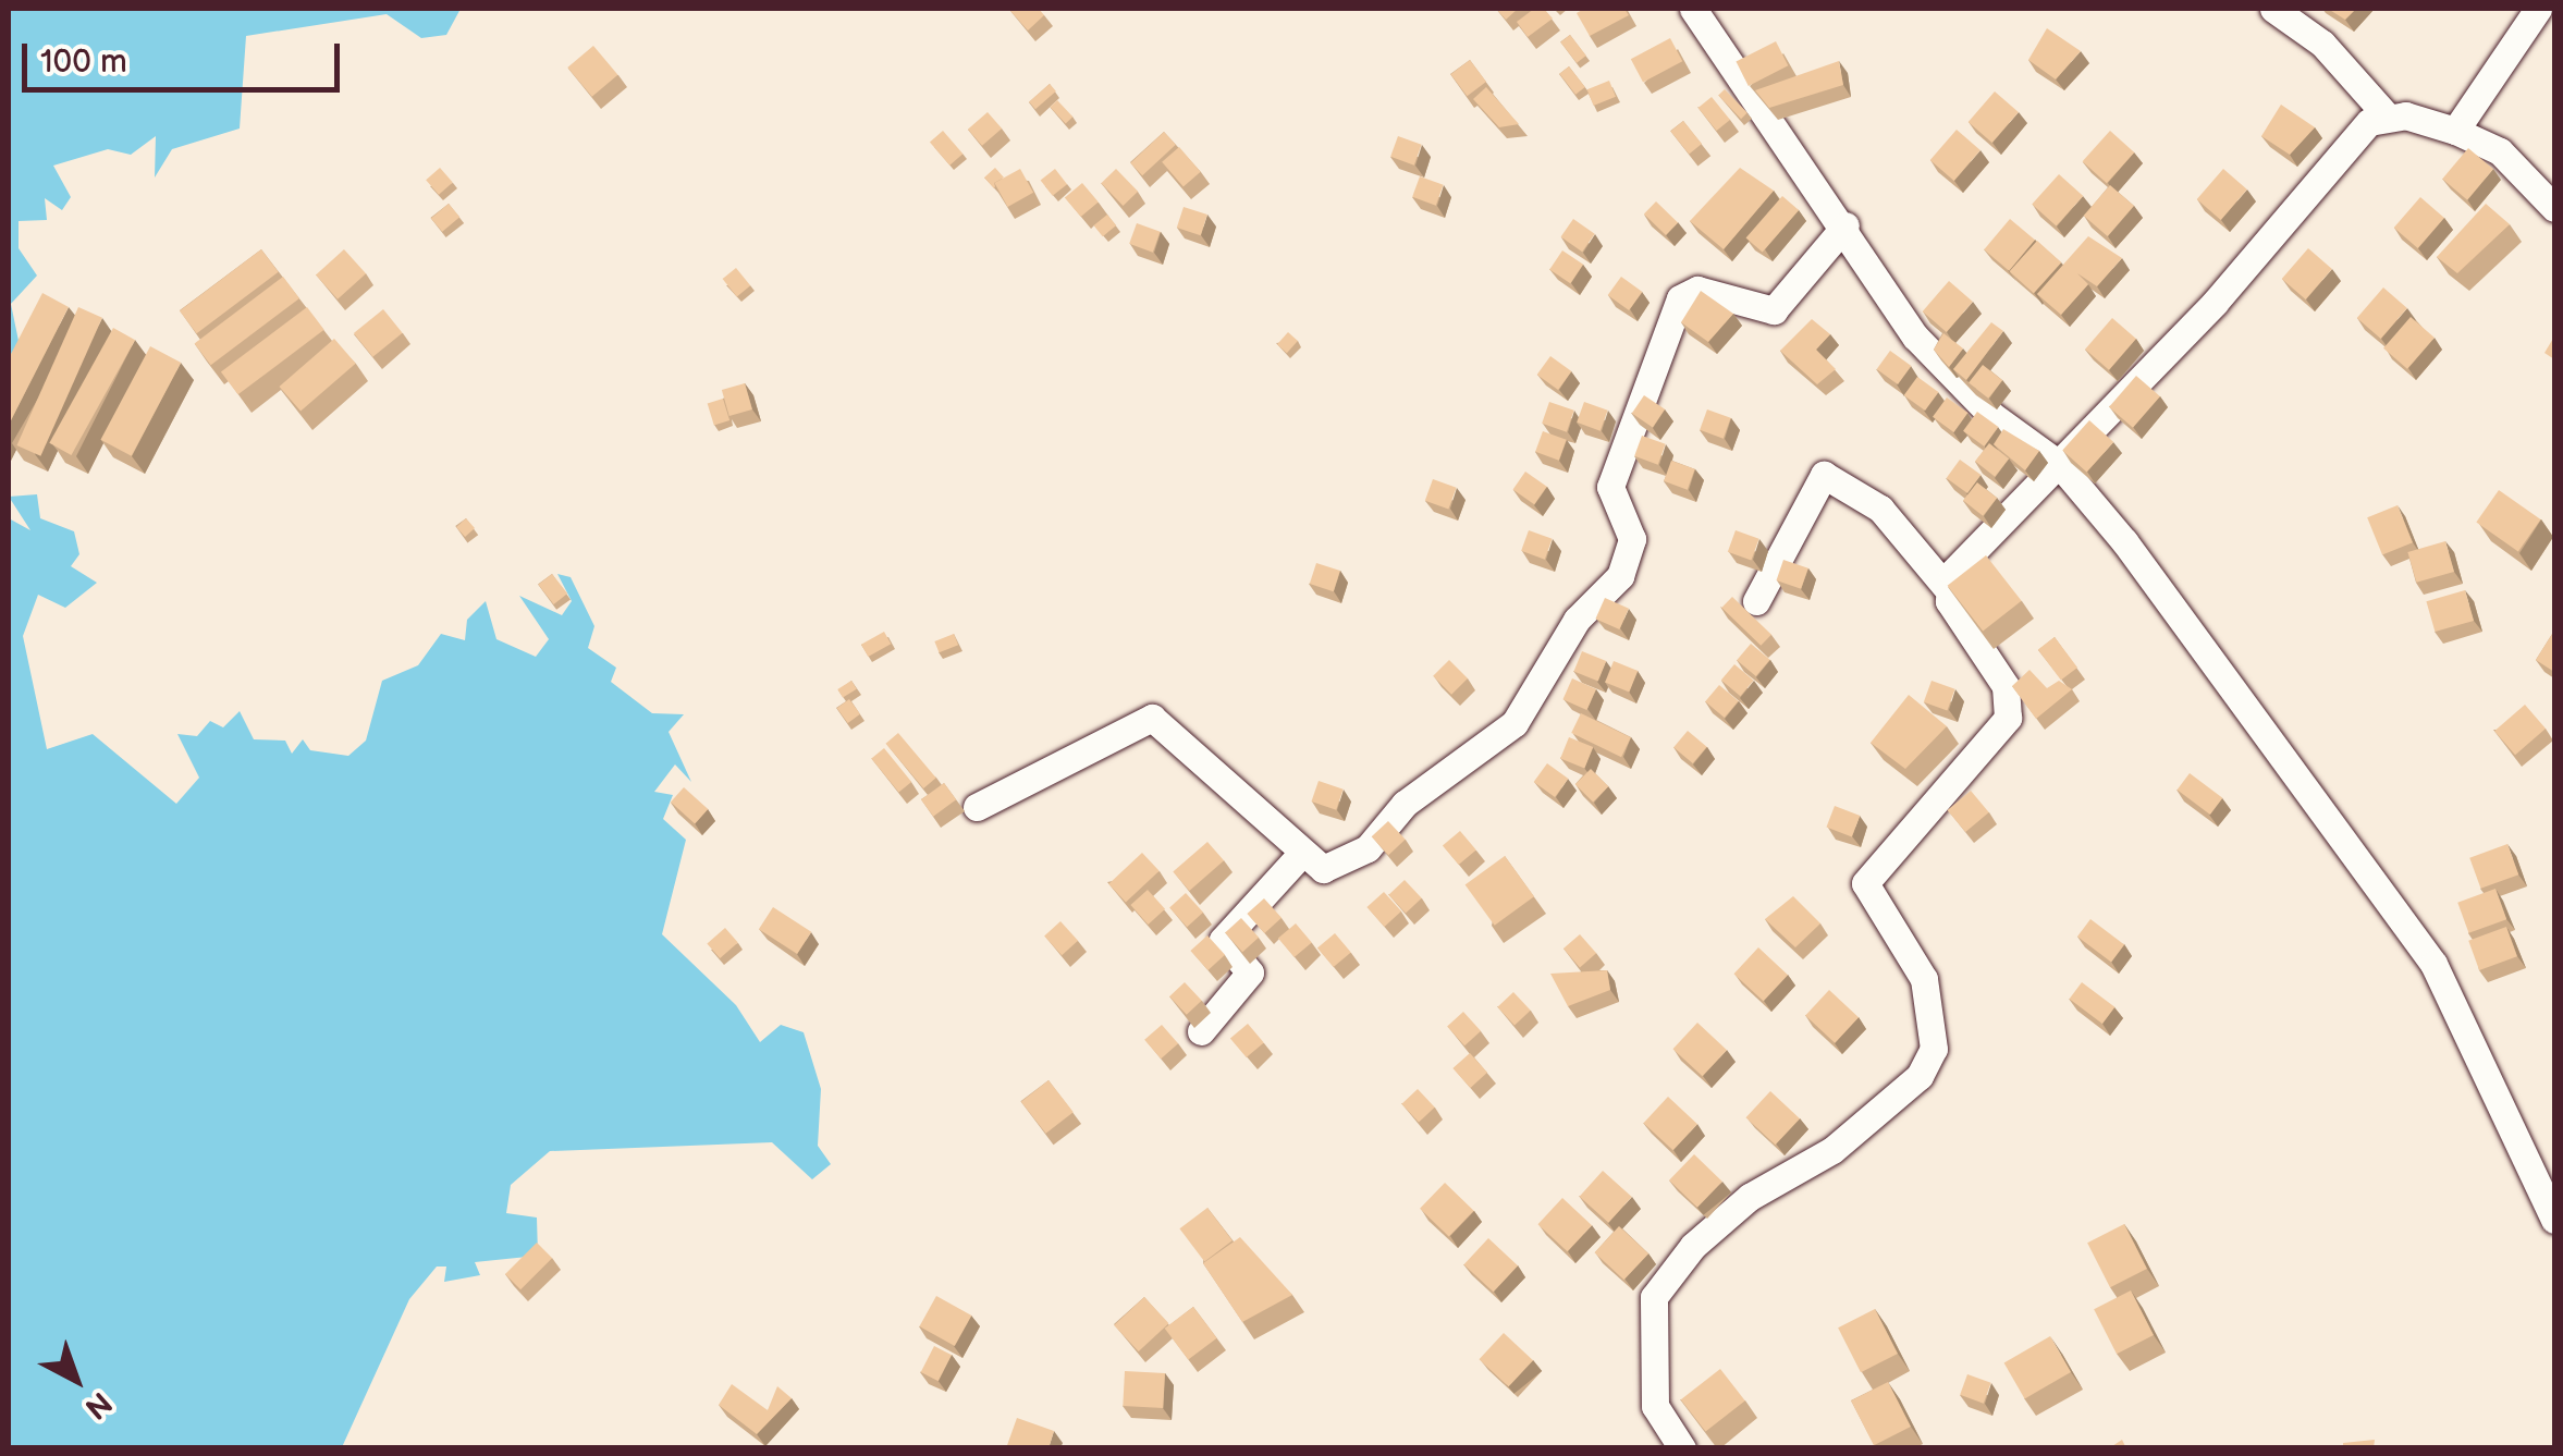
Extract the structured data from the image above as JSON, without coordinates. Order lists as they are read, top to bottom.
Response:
{
  "scale_bar": "100 m",
  "north": "bottom right"
}
